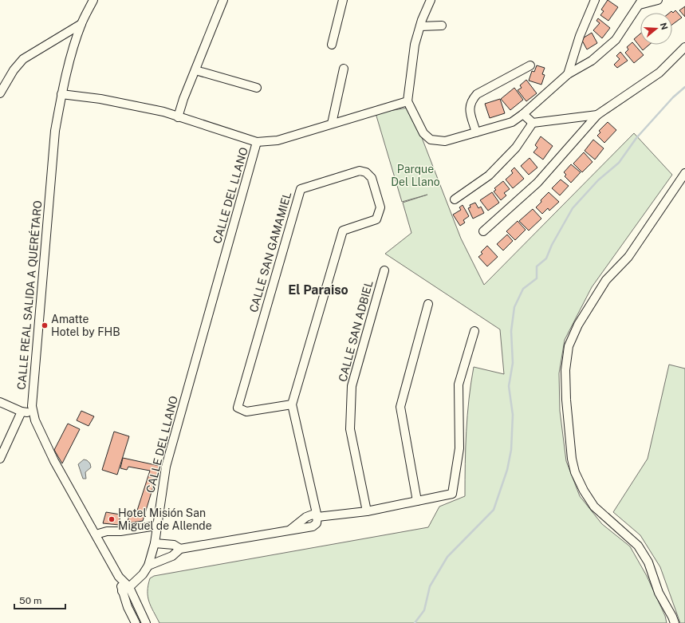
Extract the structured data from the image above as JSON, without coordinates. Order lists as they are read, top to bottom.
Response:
{
  "streets": {
    "street": [
      "CALLE DEL LLANO",
      "CALLE SAN GAMAMIEL",
      "CALLE REAL SALIDA A QUERÉTARO",
      "CALLE SAN ADBIEL"
    ]
  },
  "crossings": [
    ["CALLE DEL LLANO", "CALLE REAL SALIDA A QUERÉTARO"]
  ],
  "districts": ["El Paraiso"],
  "parks": ["Parque Del Llano"],
  "places": ["Amatte Hotel by FHB", "Hotel Misión San Miguel de Allende"],
  "scale_bar": "50 m",
  "north": "right"
}
